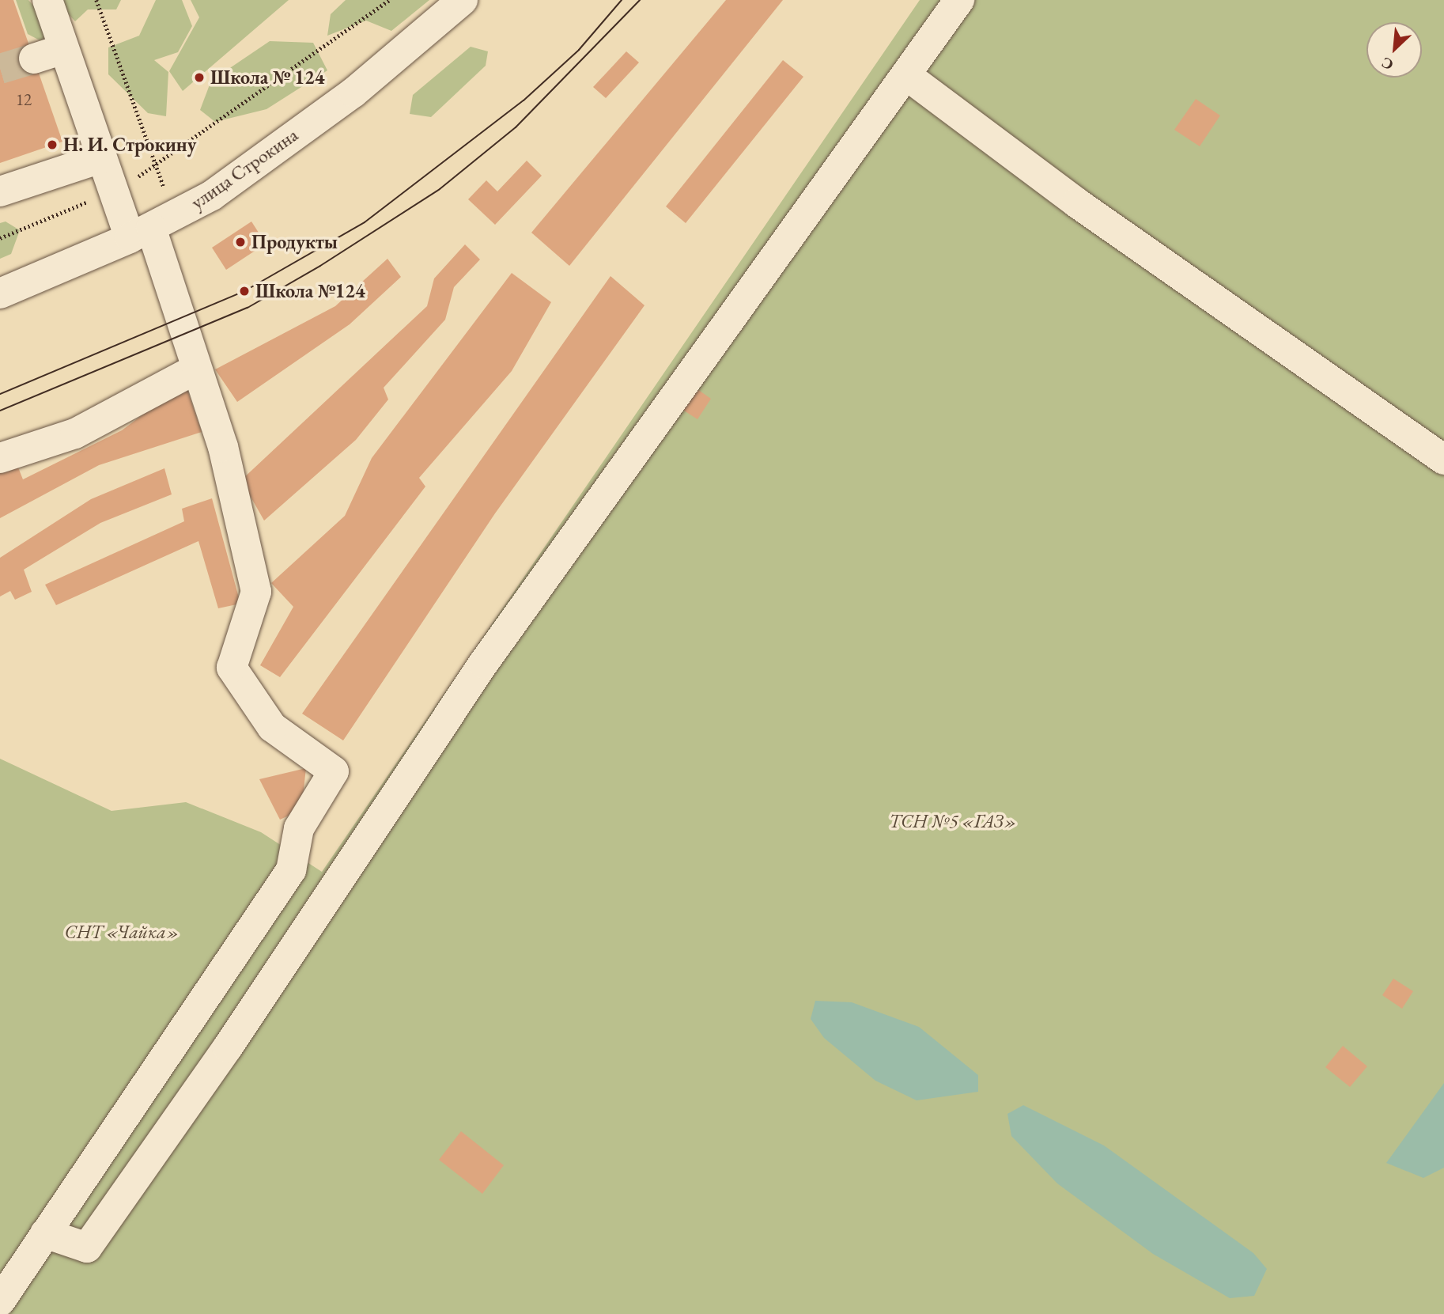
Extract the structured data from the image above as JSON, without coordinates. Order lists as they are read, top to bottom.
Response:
{
  "streets": {
    "street": ["улица Строкина"]
  },
  "parks": ["ТСН №5 «ГАЗ»", "СНТ «Чайка»"],
  "places": [
    "Школа № 124",
    "Н. И. Строкину",
    "Продукты",
    "Школа №124"
  ],
  "house_numbers": ["12"],
  "north": "bottom left"
}
